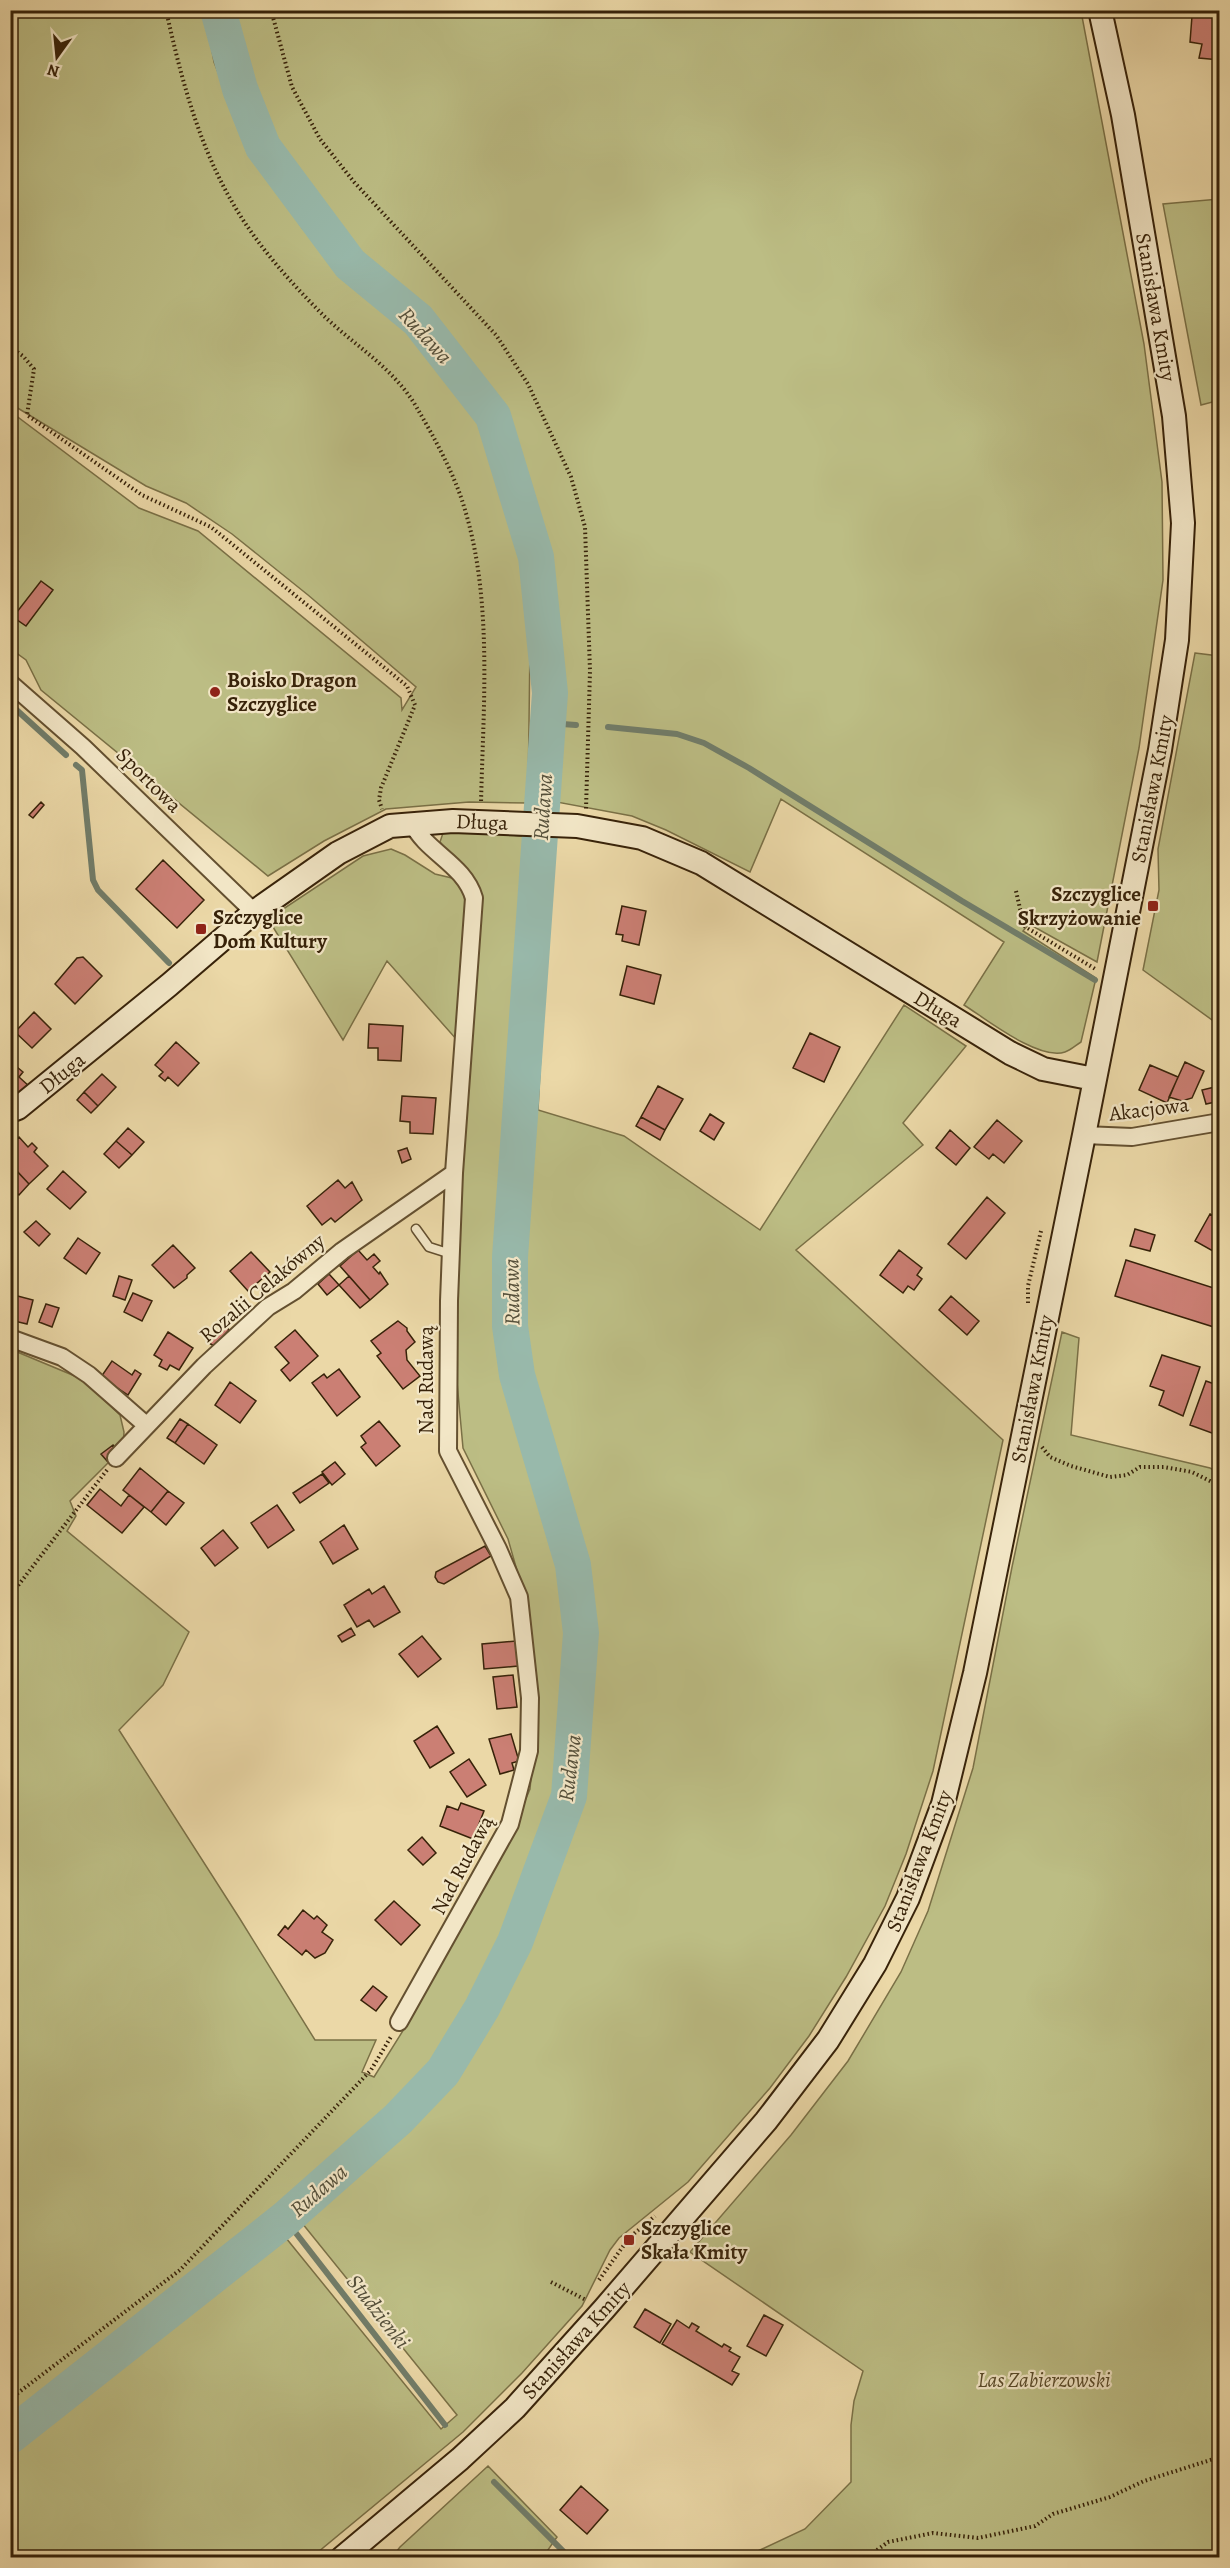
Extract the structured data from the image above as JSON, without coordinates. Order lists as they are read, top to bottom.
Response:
{
  "streets": {
    "main road": ["Stanisława Kmity", "Długa"],
    "street": [
      "Sportowa",
      "Akacjowa",
      "Rozalii Celakówny",
      "Nad Rudawą"
    ]
  },
  "crossings": [
    ["Stanisława Kmity", "Długa"],
    ["Stanisława Kmity", "Akacjowa"],
    ["Sportowa", "Długa"],
    ["Długa", "Nad Rudawą"],
    ["Rozalii Celakówny", "Nad Rudawą"]
  ],
  "water": ["Rudawa", "Studzienki"],
  "parks": ["Las Zabierzowski"],
  "places": {
    "other": ["Boisko Dragon Szczyglice"],
    "transit": ["Szczyglice Skrzyżowanie", "Szczyglice Dom Kultury", "Szczyglice Skała Kmity"]
  },
  "north": "bottom"
}
